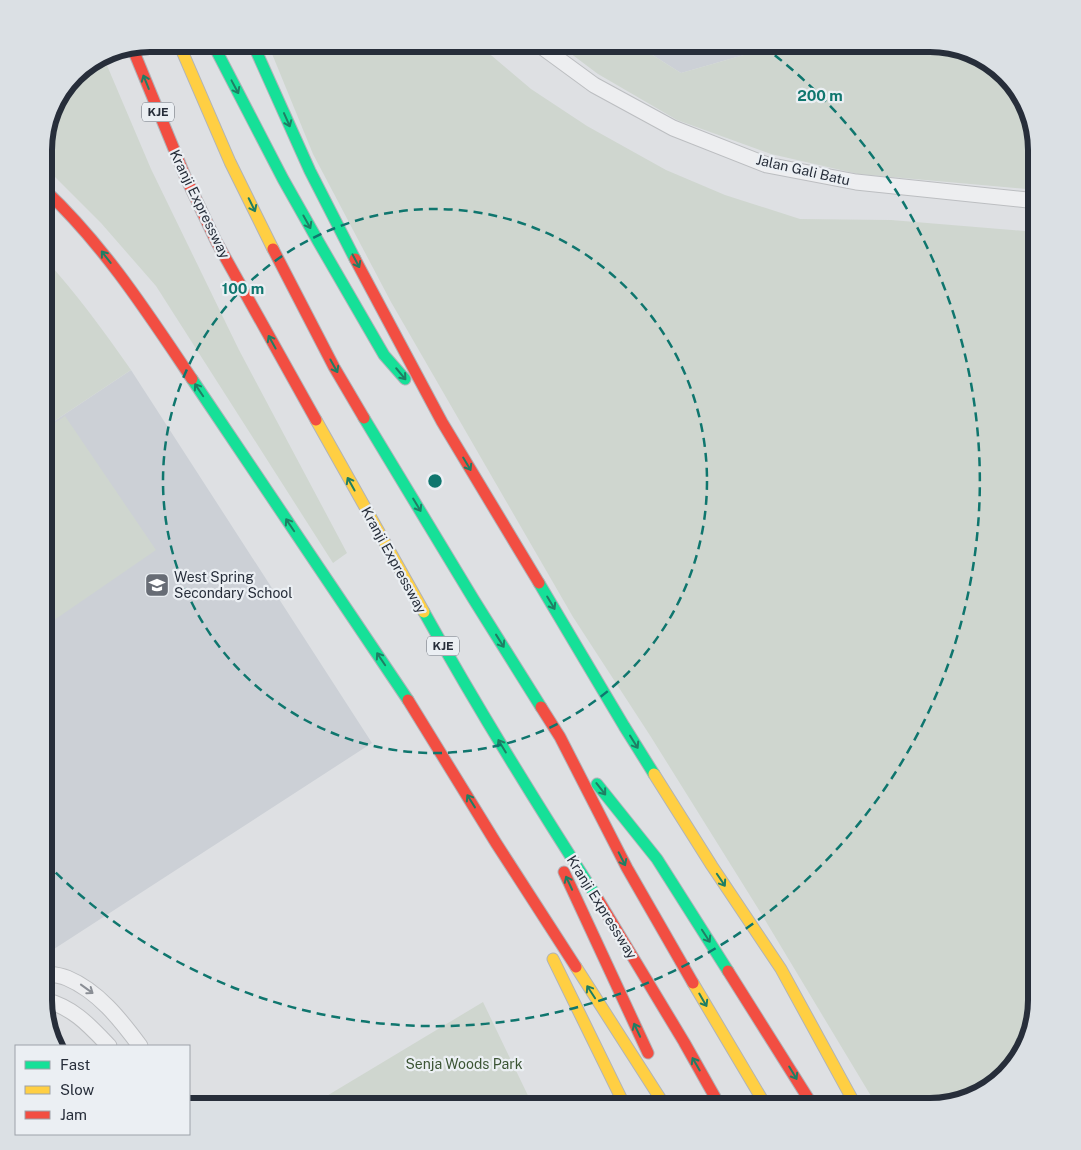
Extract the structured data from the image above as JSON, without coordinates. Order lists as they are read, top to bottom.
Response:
{
  "streets": {
    "highway": ["KJE", "Kranji Expressway"],
    "street": ["Jalan Gali Batu"]
  },
  "parks": ["Senja Woods Park"],
  "places": {
    "school or university": ["West Spring Secondary School"]
  },
  "legend": ["Fast", "Slow", "Jam"],
  "rings": ["200 m", "100 m"]
}
